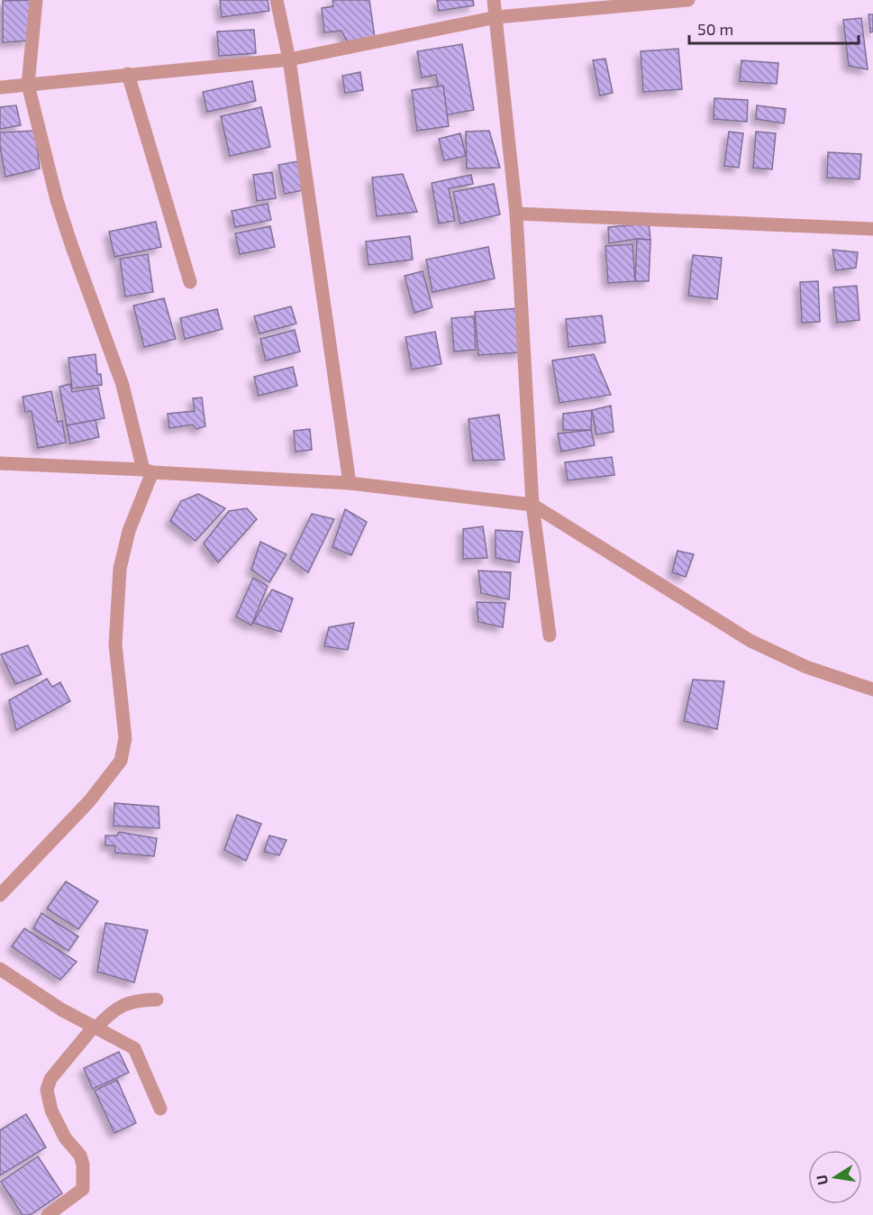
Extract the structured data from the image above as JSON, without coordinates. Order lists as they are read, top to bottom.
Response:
{
  "scale_bar": "50 m",
  "north": "left"
}
